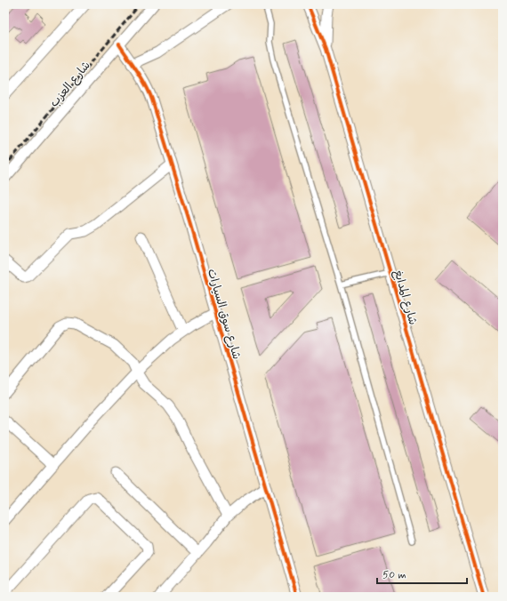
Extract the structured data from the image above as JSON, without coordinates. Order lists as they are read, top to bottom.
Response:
{
  "streets": {
    "street": ["شارع العزب", "شارع المدابغ", "شارع سوق السيارات"]
  },
  "crossings": [
    ["شارع العزب", "شارع سوق السيارات"]
  ],
  "scale_bar": "50 m"
}
